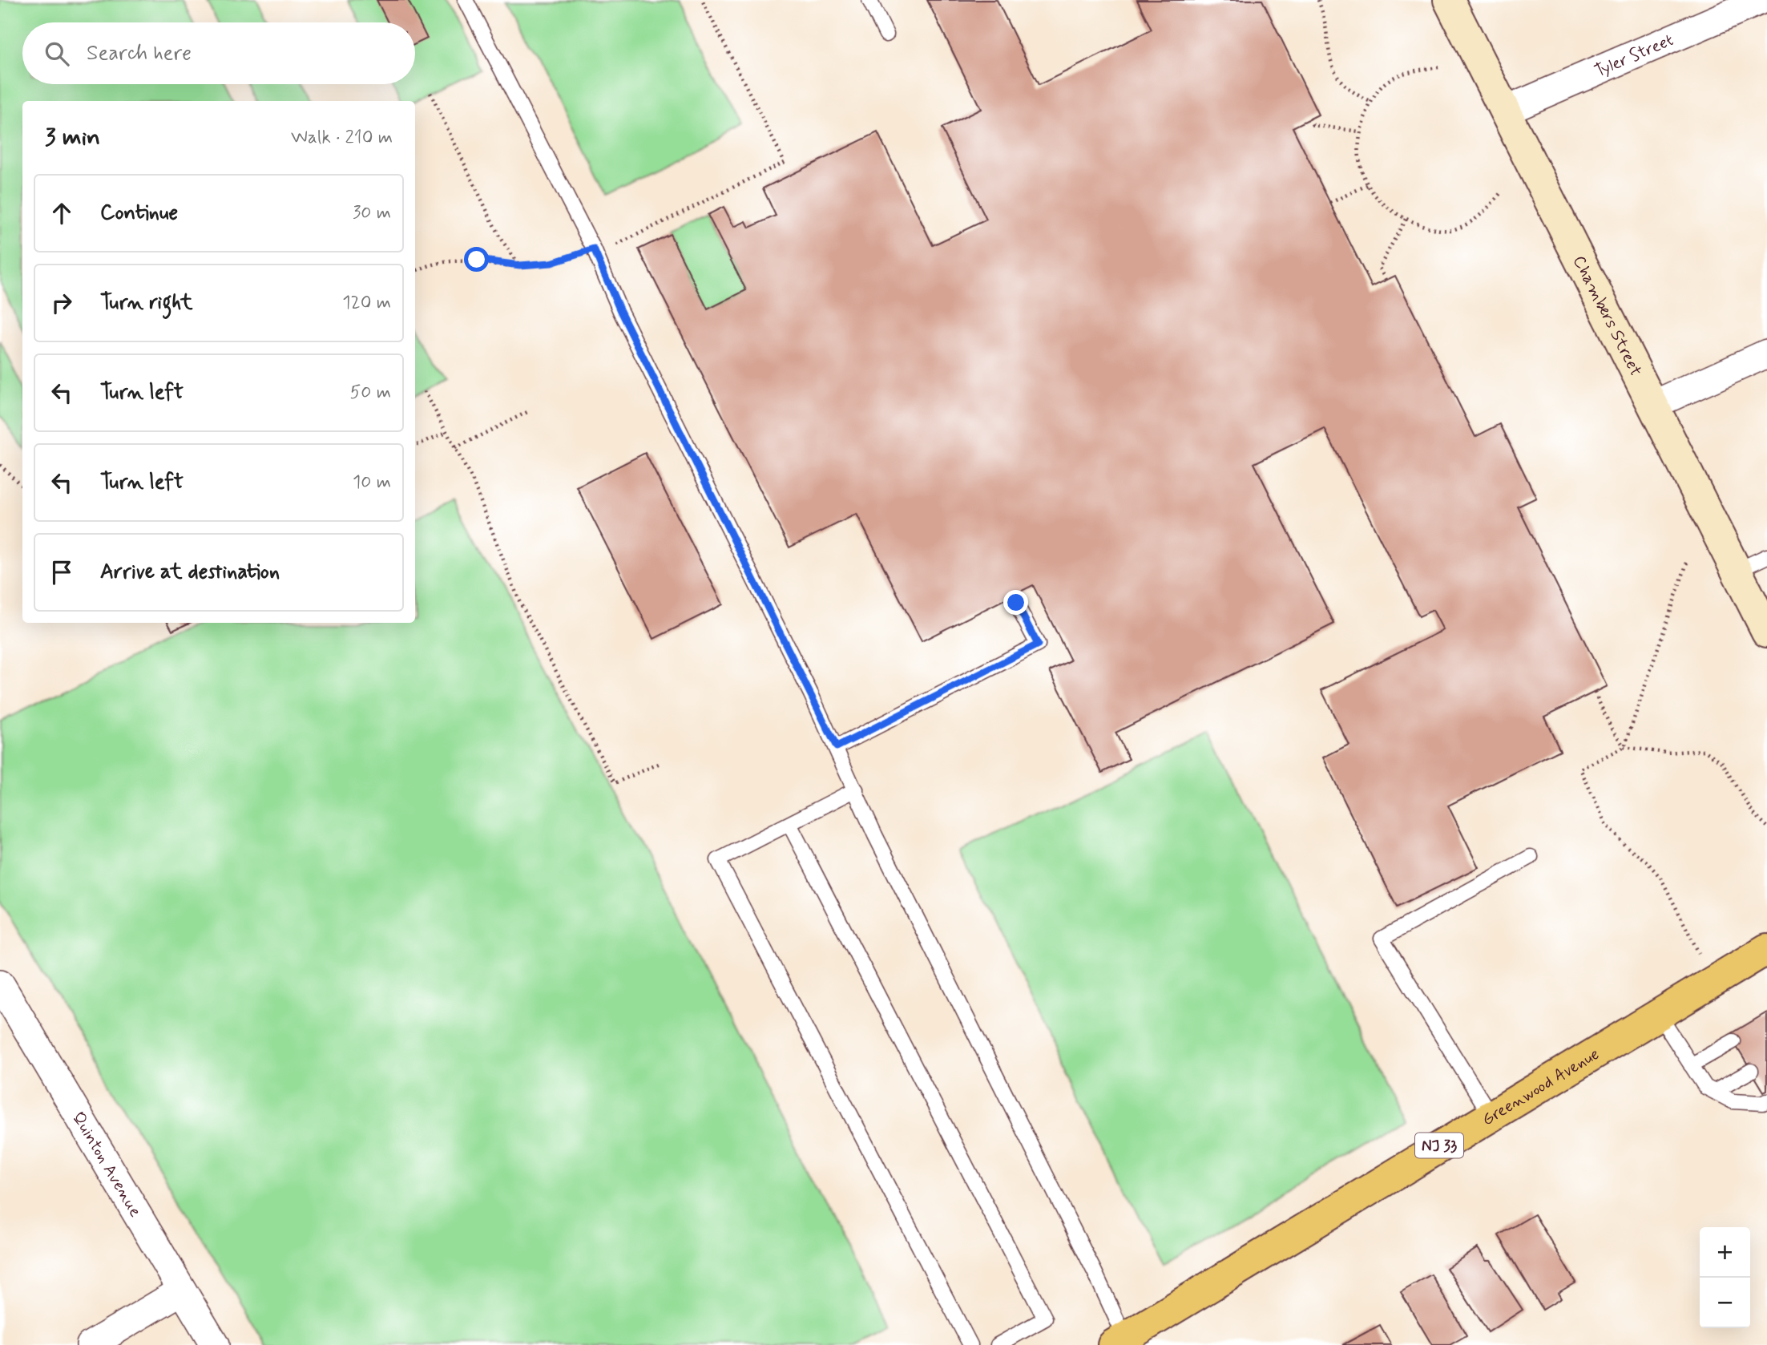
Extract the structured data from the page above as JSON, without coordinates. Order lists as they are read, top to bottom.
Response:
{
  "streets": {
    "main road": ["Greenwood Avenue", "NJ 33"],
    "street": ["Tyler Street", "Chambers Street", "Quinton Avenue"]
  },
  "crossings": [
    ["Tyler Street", "Chambers Street"]
  ],
  "page": {
    "search": "Search here",
    "heading": ["3 min", "Walk · 210 m"],
    "list": [
      ["Continue", "30 m"],
      ["Turn right", "120 m"],
      ["Turn left", "50 m"],
      ["Turn left", "10 m"],
      "Arrive at destination"
    ],
    "map_buttons": ["+", "−"]
  }
}
